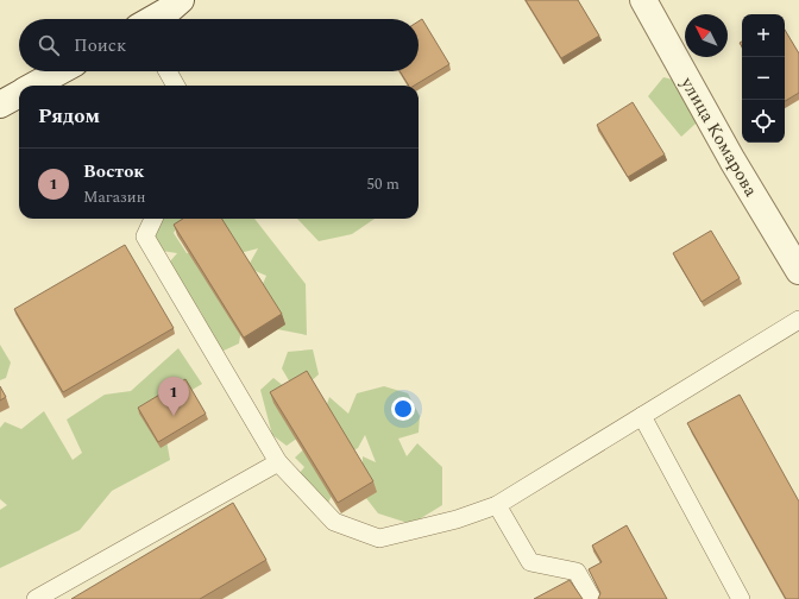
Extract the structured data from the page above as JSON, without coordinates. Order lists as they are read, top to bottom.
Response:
{
  "streets": {
    "street": ["улица Комарова"]
  },
  "north": "top left",
  "page": {
    "map_buttons": ["+", "−"],
    "search": "Поиск",
    "heading": "Рядом",
    "list": [
      {
        "mark": "1",
        "name": "Восток",
        "note": "Магазин",
        "value": "50 m"
      }
    ],
    "pins": "1"
  }
}
